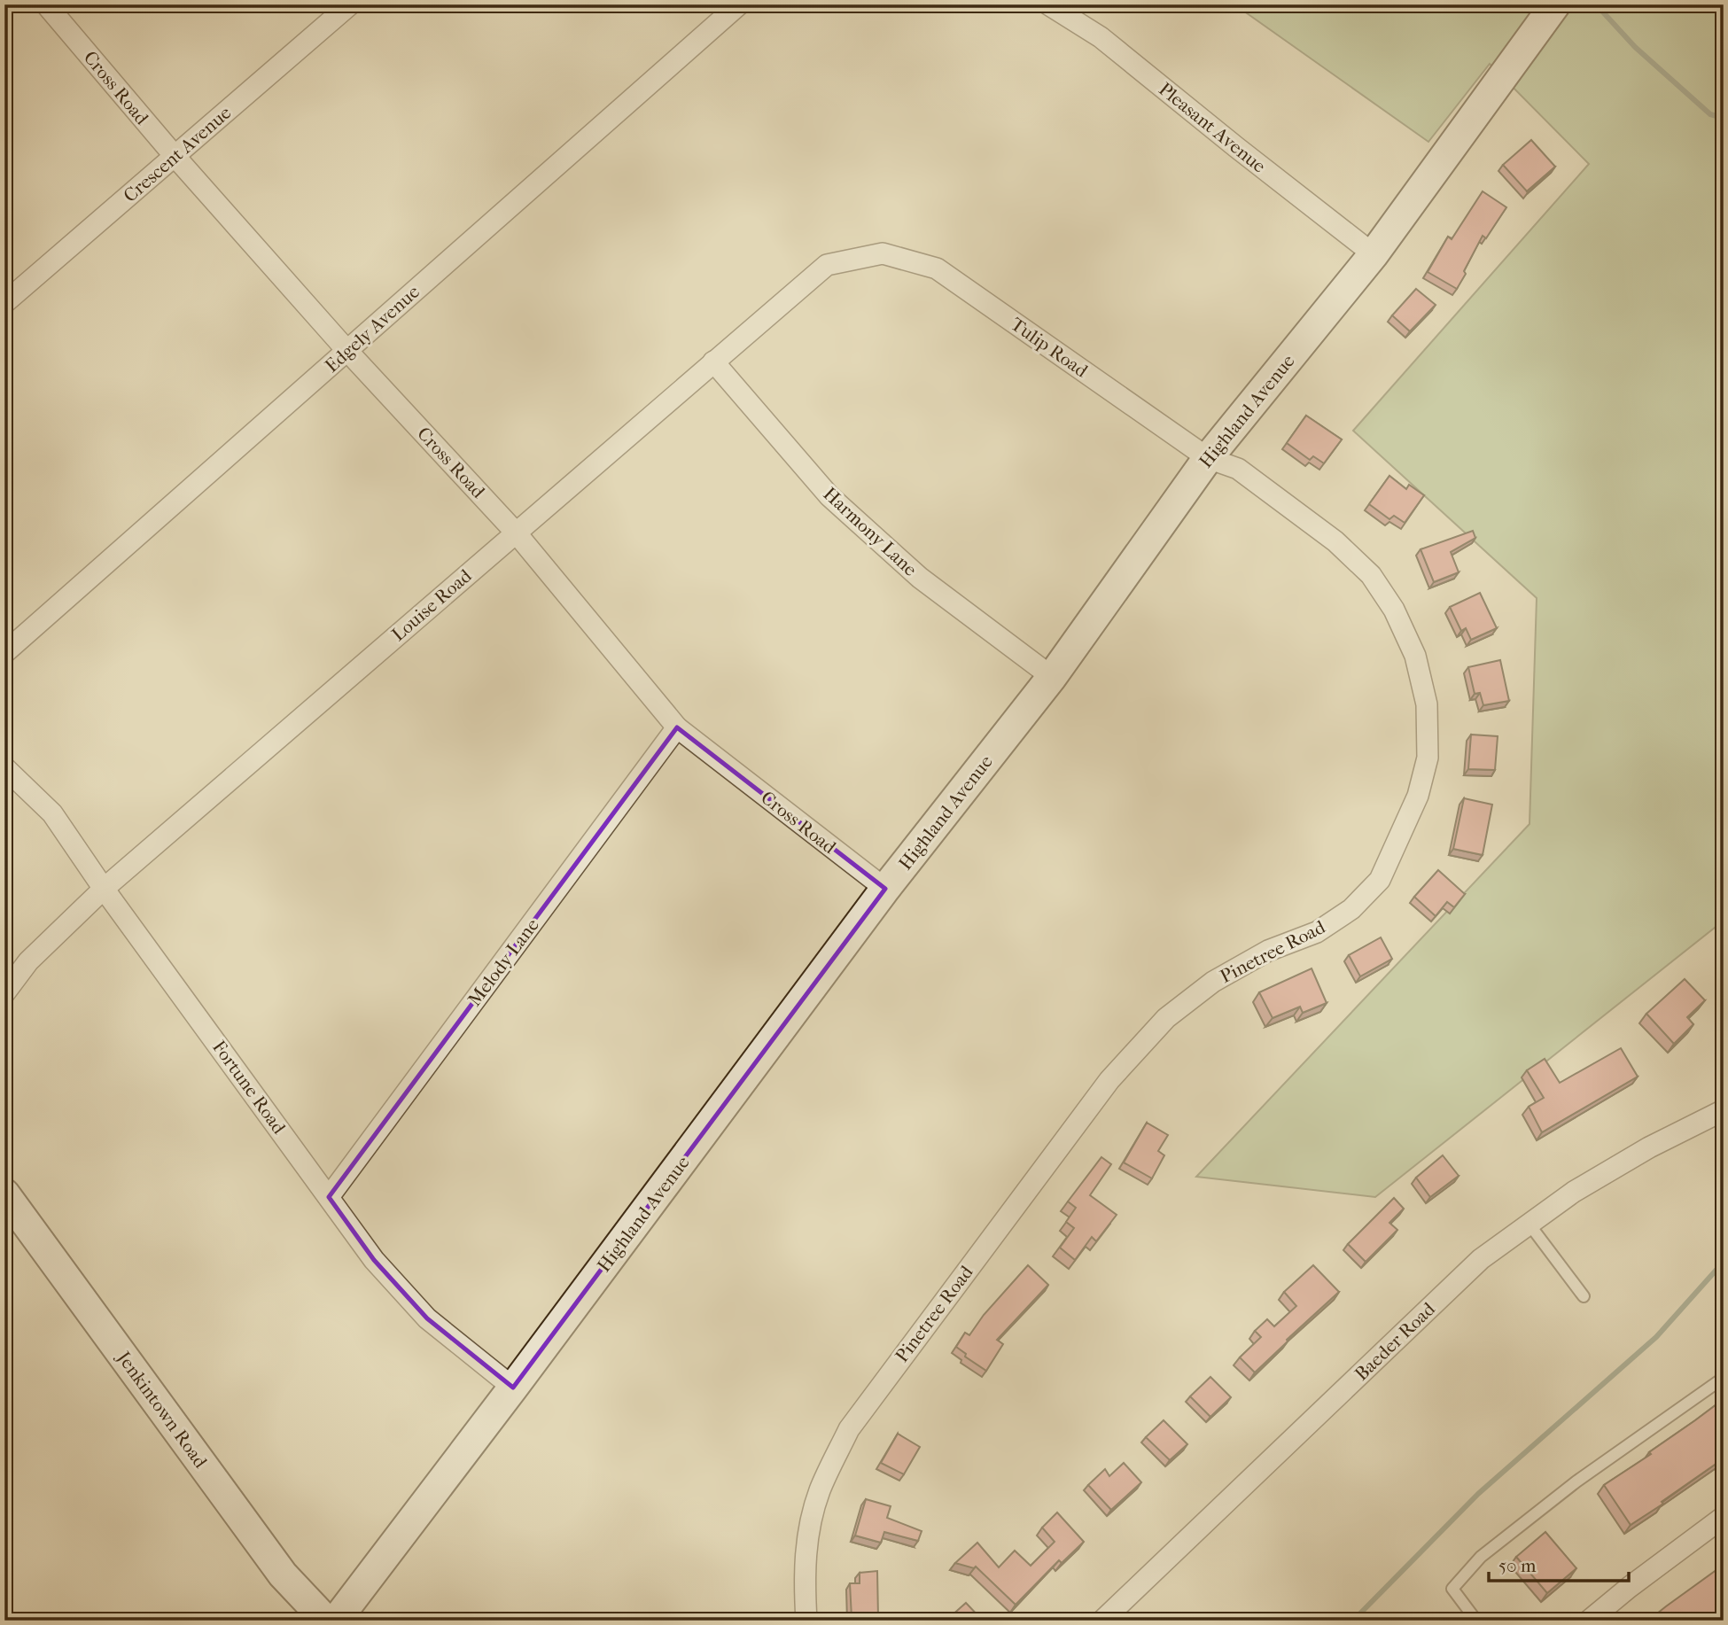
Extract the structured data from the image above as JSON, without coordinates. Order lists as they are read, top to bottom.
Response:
{
  "streets": {
    "street": [
      "Cross Road",
      "Pleasant Avenue",
      "Crescent Avenue",
      "Edgely Avenue",
      "Tulip Road",
      "Highland Avenue",
      "Harmony Lane",
      "Louise Road",
      "Pinetree Road",
      "Melody Lane",
      "Fortune Road",
      "Baeder Road",
      "Jenkintown Road"
    ]
  },
  "crossings": [
    ["Cross Road", "Crescent Avenue"],
    ["Cross Road", "Edgely Avenue"],
    ["Cross Road", "Highland Avenue"],
    ["Cross Road", "Louise Road"],
    ["Cross Road", "Melody Lane"],
    ["Pleasant Avenue", "Highland Avenue"],
    ["Tulip Road", "Highland Avenue"],
    ["Tulip Road", "Louise Road"],
    ["Tulip Road", "Pinetree Road"],
    ["Highland Avenue", "Harmony Lane"],
    ["Highland Avenue", "Pinetree Road"],
    ["Highland Avenue", "Fortune Road"],
    ["Harmony Lane", "Louise Road"],
    ["Louise Road", "Fortune Road"],
    ["Melody Lane", "Fortune Road"]
  ],
  "scale_bar": "50 m"
}
